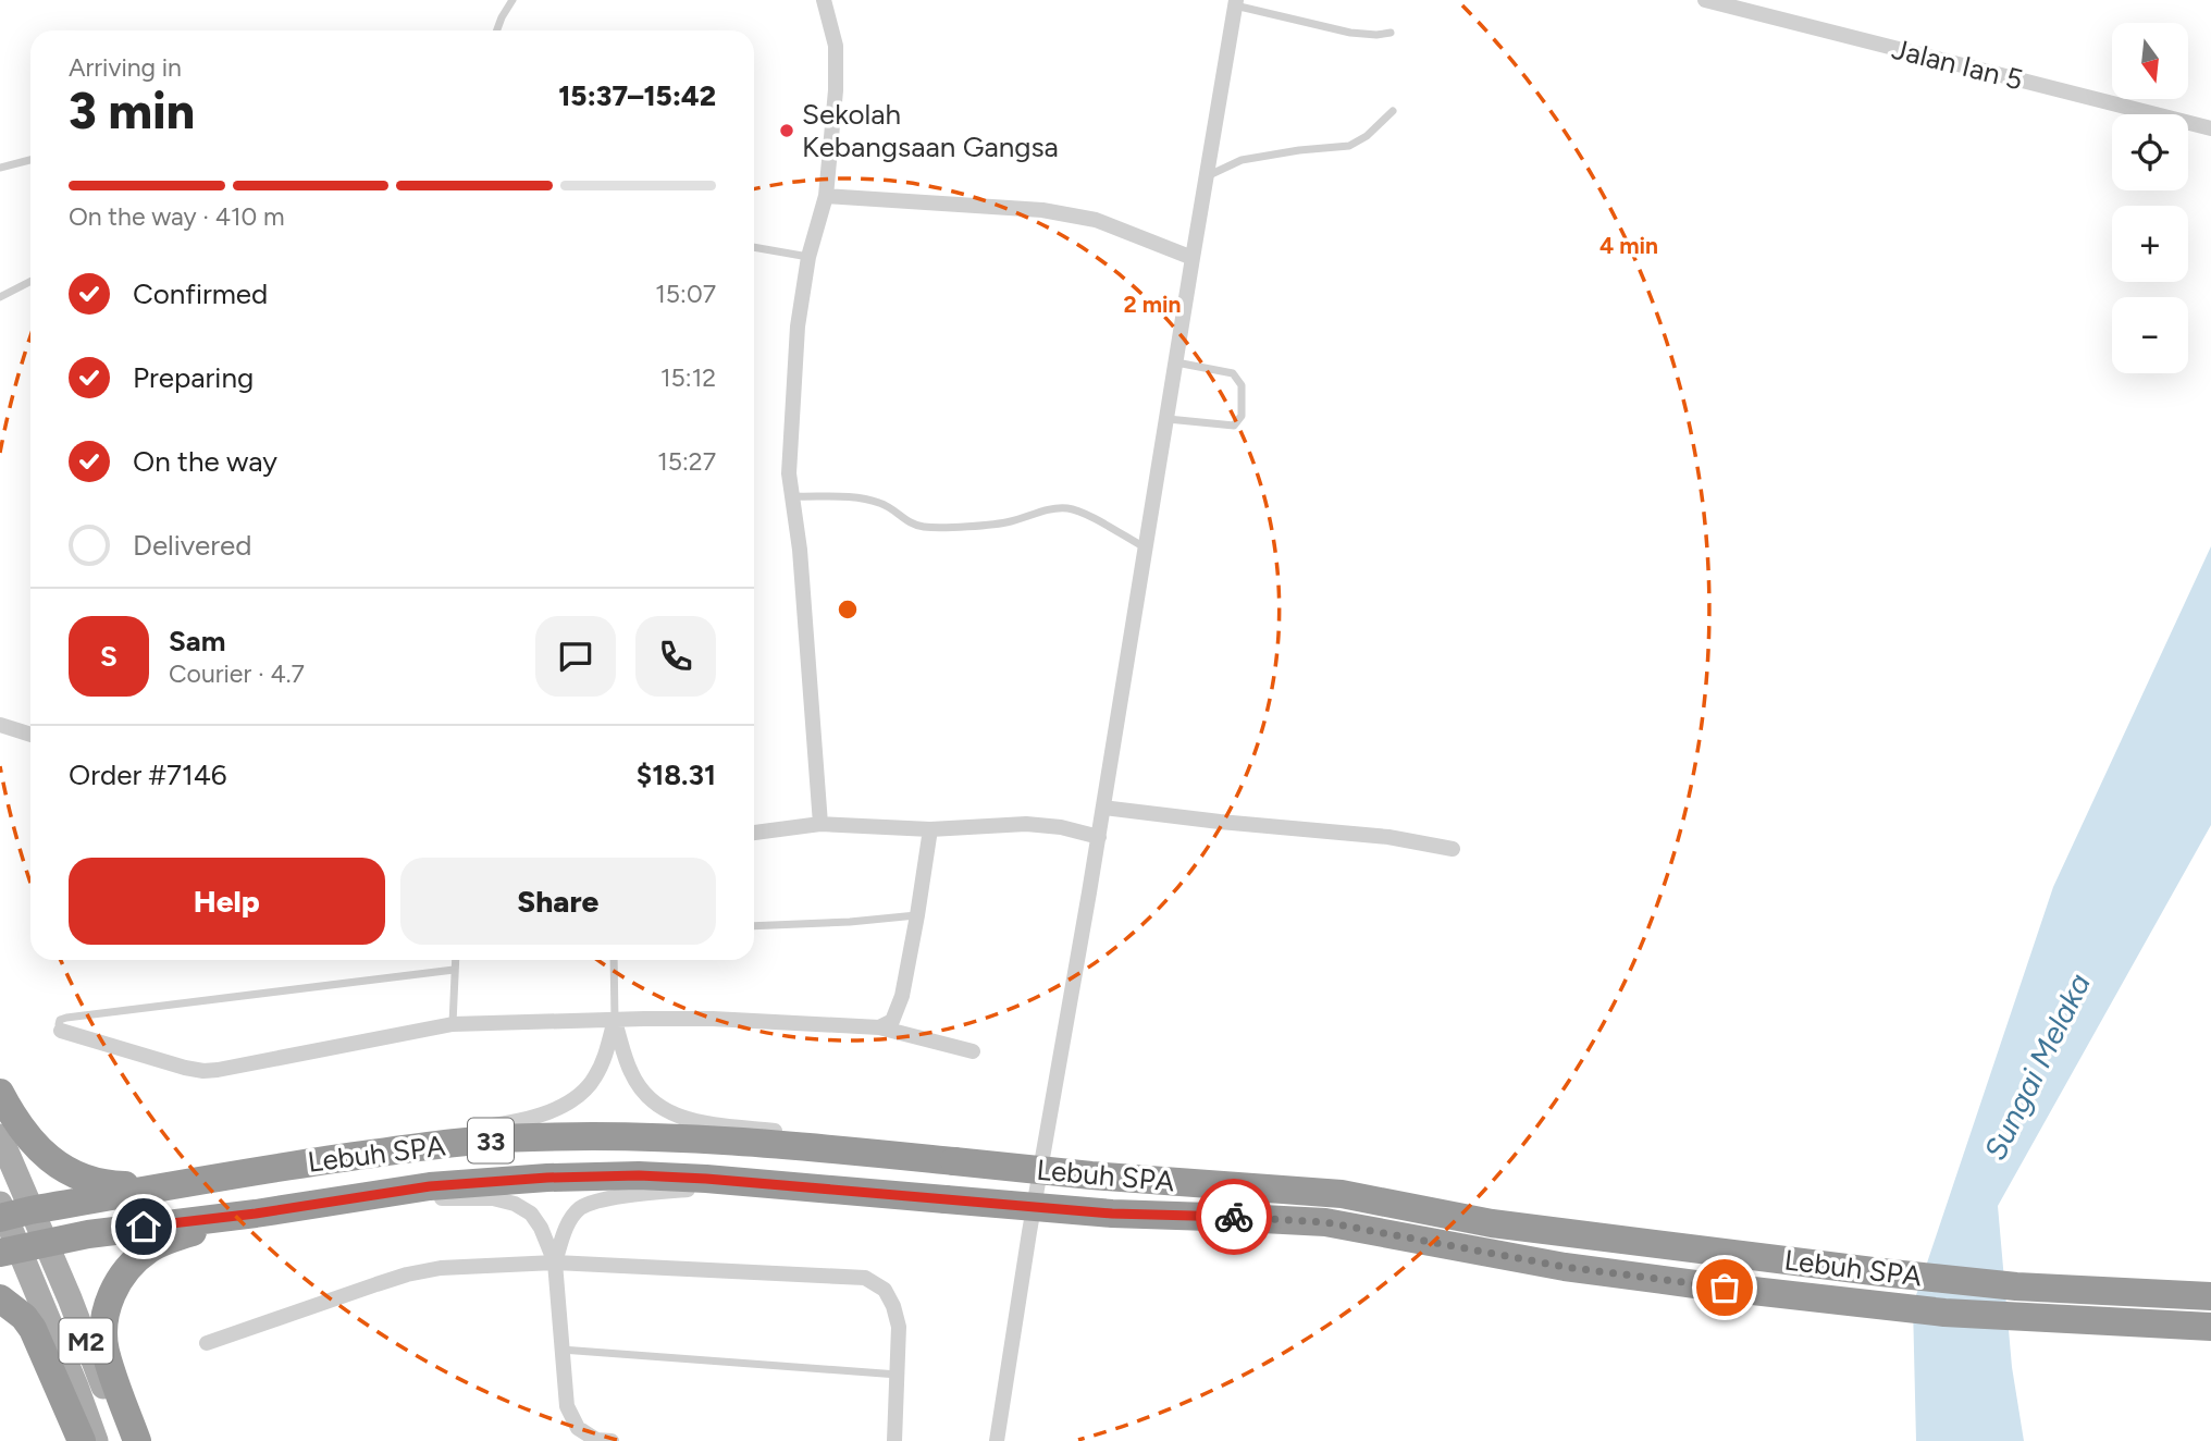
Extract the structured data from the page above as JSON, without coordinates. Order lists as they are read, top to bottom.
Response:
{
  "streets": {
    "highway": ["33", "Lebuh SPA"],
    "main road": ["M2"],
    "street": ["Jalan Ian 5"]
  },
  "crossings": [
    ["Lebuh SPA", "M2"]
  ],
  "water": ["Sungai Melaka"],
  "places": ["Sekolah Kebangsaan Gangsa"],
  "north": "bottom",
  "page": {
    "map_buttons": ["+", "−"],
    "heading": ["3 min", "Arriving in", "15:37–15:42"],
    "panel": [
      "Sam",
      "Courier · 4.7",
      "Order #7146",
      "$18.31"
    ],
    "bar": "On the way · 410 m",
    "list": [
      ["Confirmed", "15:07"],
      ["Preparing", "15:12"],
      ["On the way", "15:27"],
      "Delivered"
    ],
    "round": "S",
    "buttons": ["Help", "Share"]
  },
  "rings": ["4 min", "2 min"]
}
